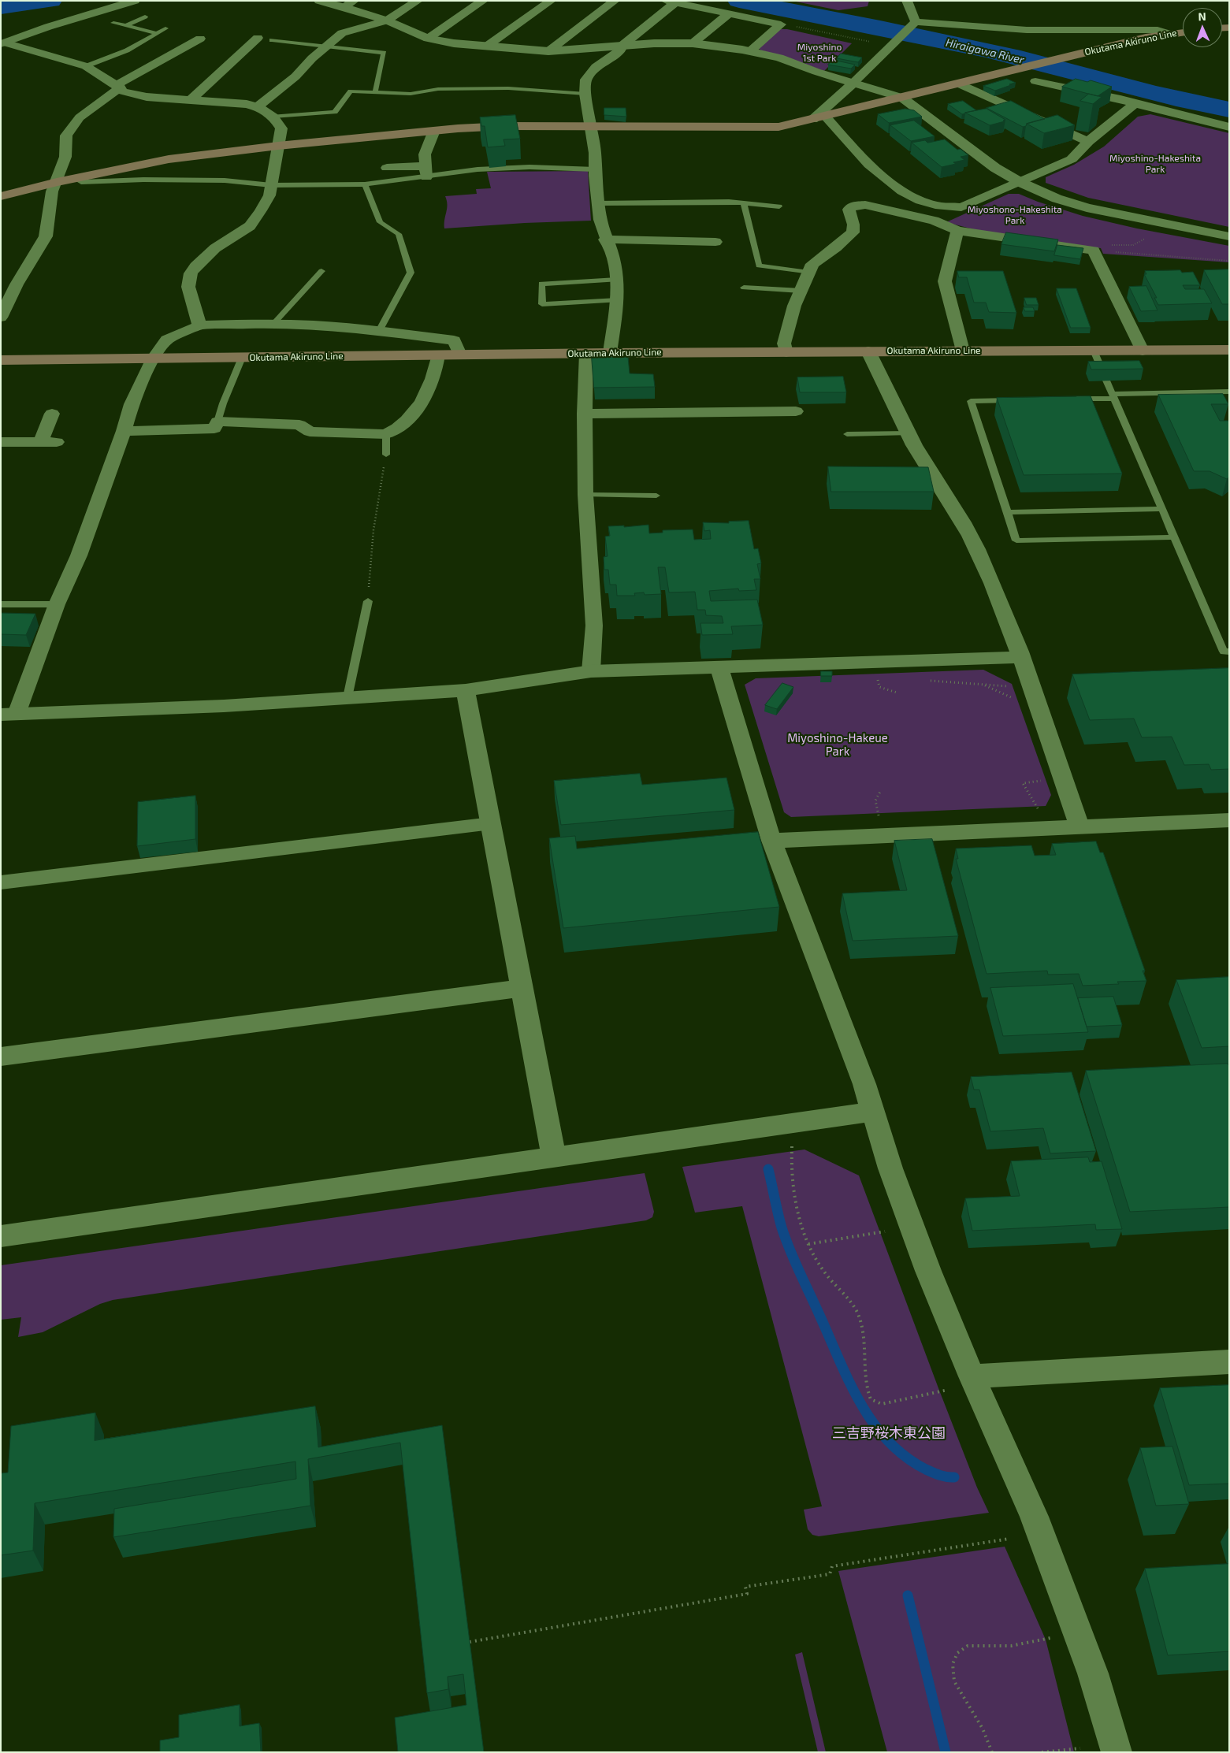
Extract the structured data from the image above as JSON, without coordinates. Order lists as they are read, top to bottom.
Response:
{
  "streets": {
    "main road": ["Okutama Akiruno Line"]
  },
  "water": ["Hiraigawa River"],
  "parks": [
    "Miyoshino 1st Park",
    "Miyoshino-Hakeshita Park",
    "Miyoshono-Hakeshita Park",
    "Miyoshino-Hakeue Park",
    "三吉野桜木東公園"
  ],
  "north": "top"
}
